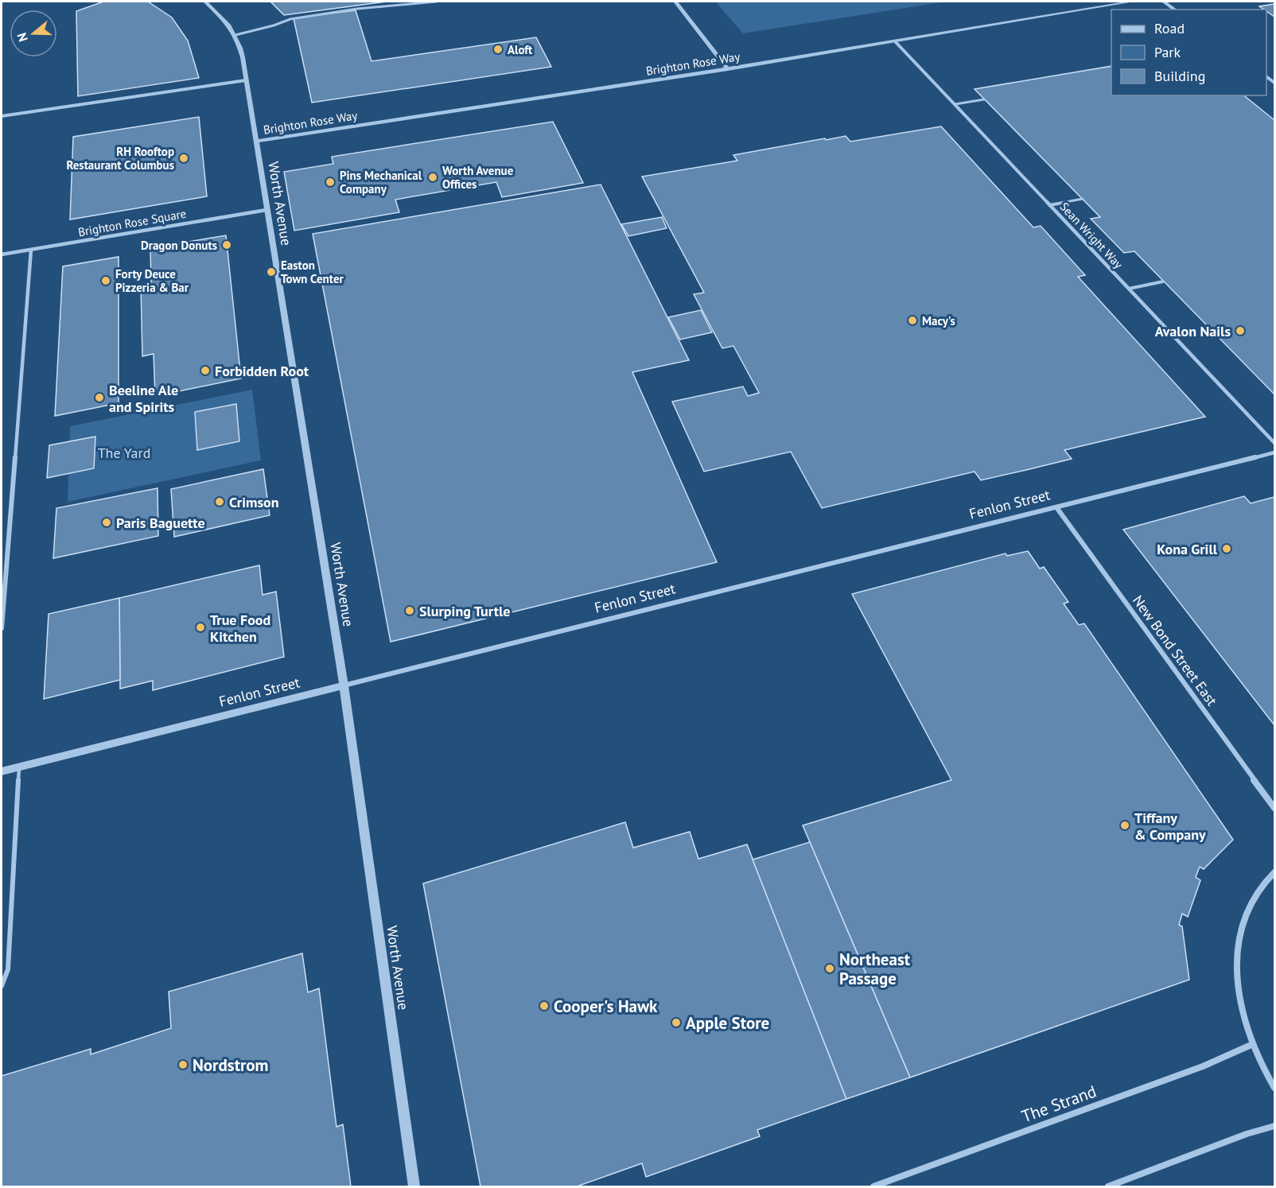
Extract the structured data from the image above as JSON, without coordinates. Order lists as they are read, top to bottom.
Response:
{
  "streets": {
    "street": [
      "Brighton Rose Way",
      "Worth Avenue",
      "Brighton Rose Square",
      "Sean Wright Way",
      "Fenlon Street",
      "New Bond Street East",
      "The Strand"
    ]
  },
  "crossings": [
    ["Brighton Rose Way", "Worth Avenue"],
    ["Brighton Rose Way", "Sean Wright Way"],
    ["Worth Avenue", "Brighton Rose Square"],
    ["Worth Avenue", "Fenlon Street"],
    ["Fenlon Street", "New Bond Street East"]
  ],
  "parks": ["The Yard"],
  "places": [
    "Aloft",
    "RH Rooftop Restaurant Columbus",
    "Worth Avenue Offices",
    "Pins Mechanical Company",
    "Dragon Donuts",
    "Easton Town Center",
    "Forty Deuce Pizzeria & Bar",
    "Macy's",
    "Avalon Nails",
    "Forbidden Root",
    "Beeline Ale and Spirits",
    "Crimson",
    "Paris Baguette",
    "Kona Grill",
    "Slurping Turtle",
    "True Food Kitchen",
    "Tiffany & Company",
    "Northeast Passage",
    "Cooper's Hawk",
    "Apple Store",
    "Nordstrom"
  ],
  "legend": ["Road", "Park", "Building"],
  "north": "left"
}
